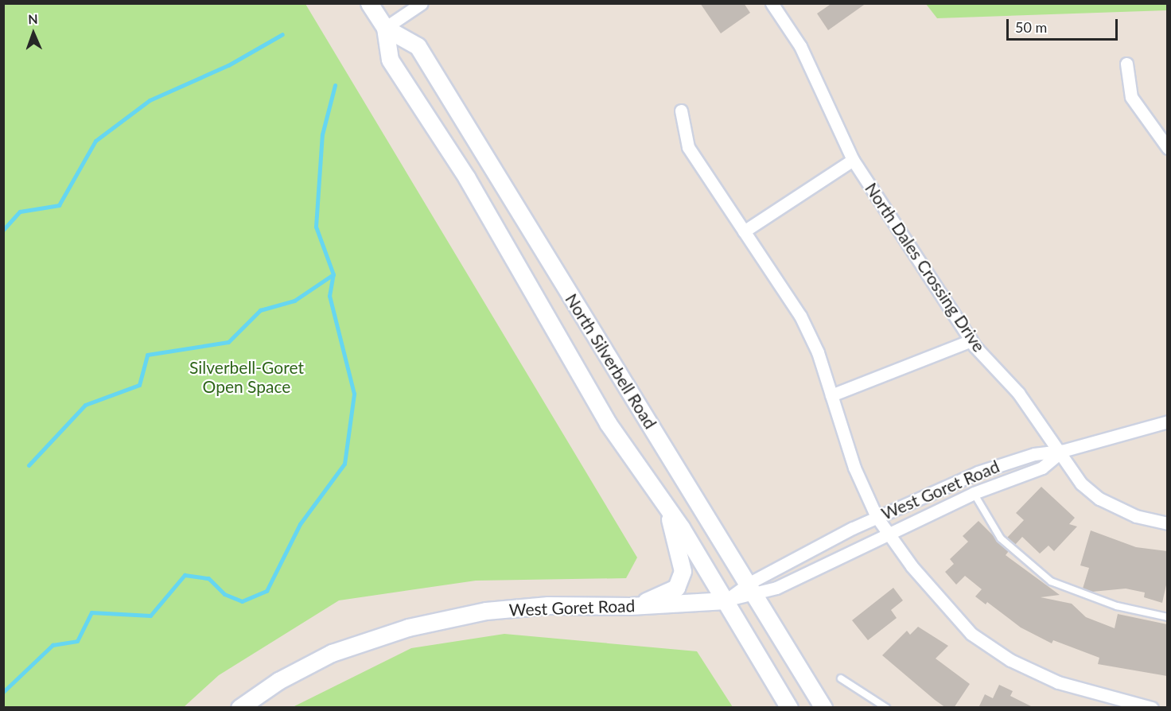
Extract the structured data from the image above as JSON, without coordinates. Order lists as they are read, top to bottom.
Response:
{
  "streets": {
    "main road": ["North Silverbell Road", "West Goret Road"],
    "street": ["North Dales Crossing Drive"]
  },
  "crossings": [
    ["North Dales Crossing Drive", "West Goret Road"],
    ["North Silverbell Road", "West Goret Road"]
  ],
  "parks": ["Silverbell-Goret Open Space"],
  "scale_bar": "50 m",
  "north": "top"
}
